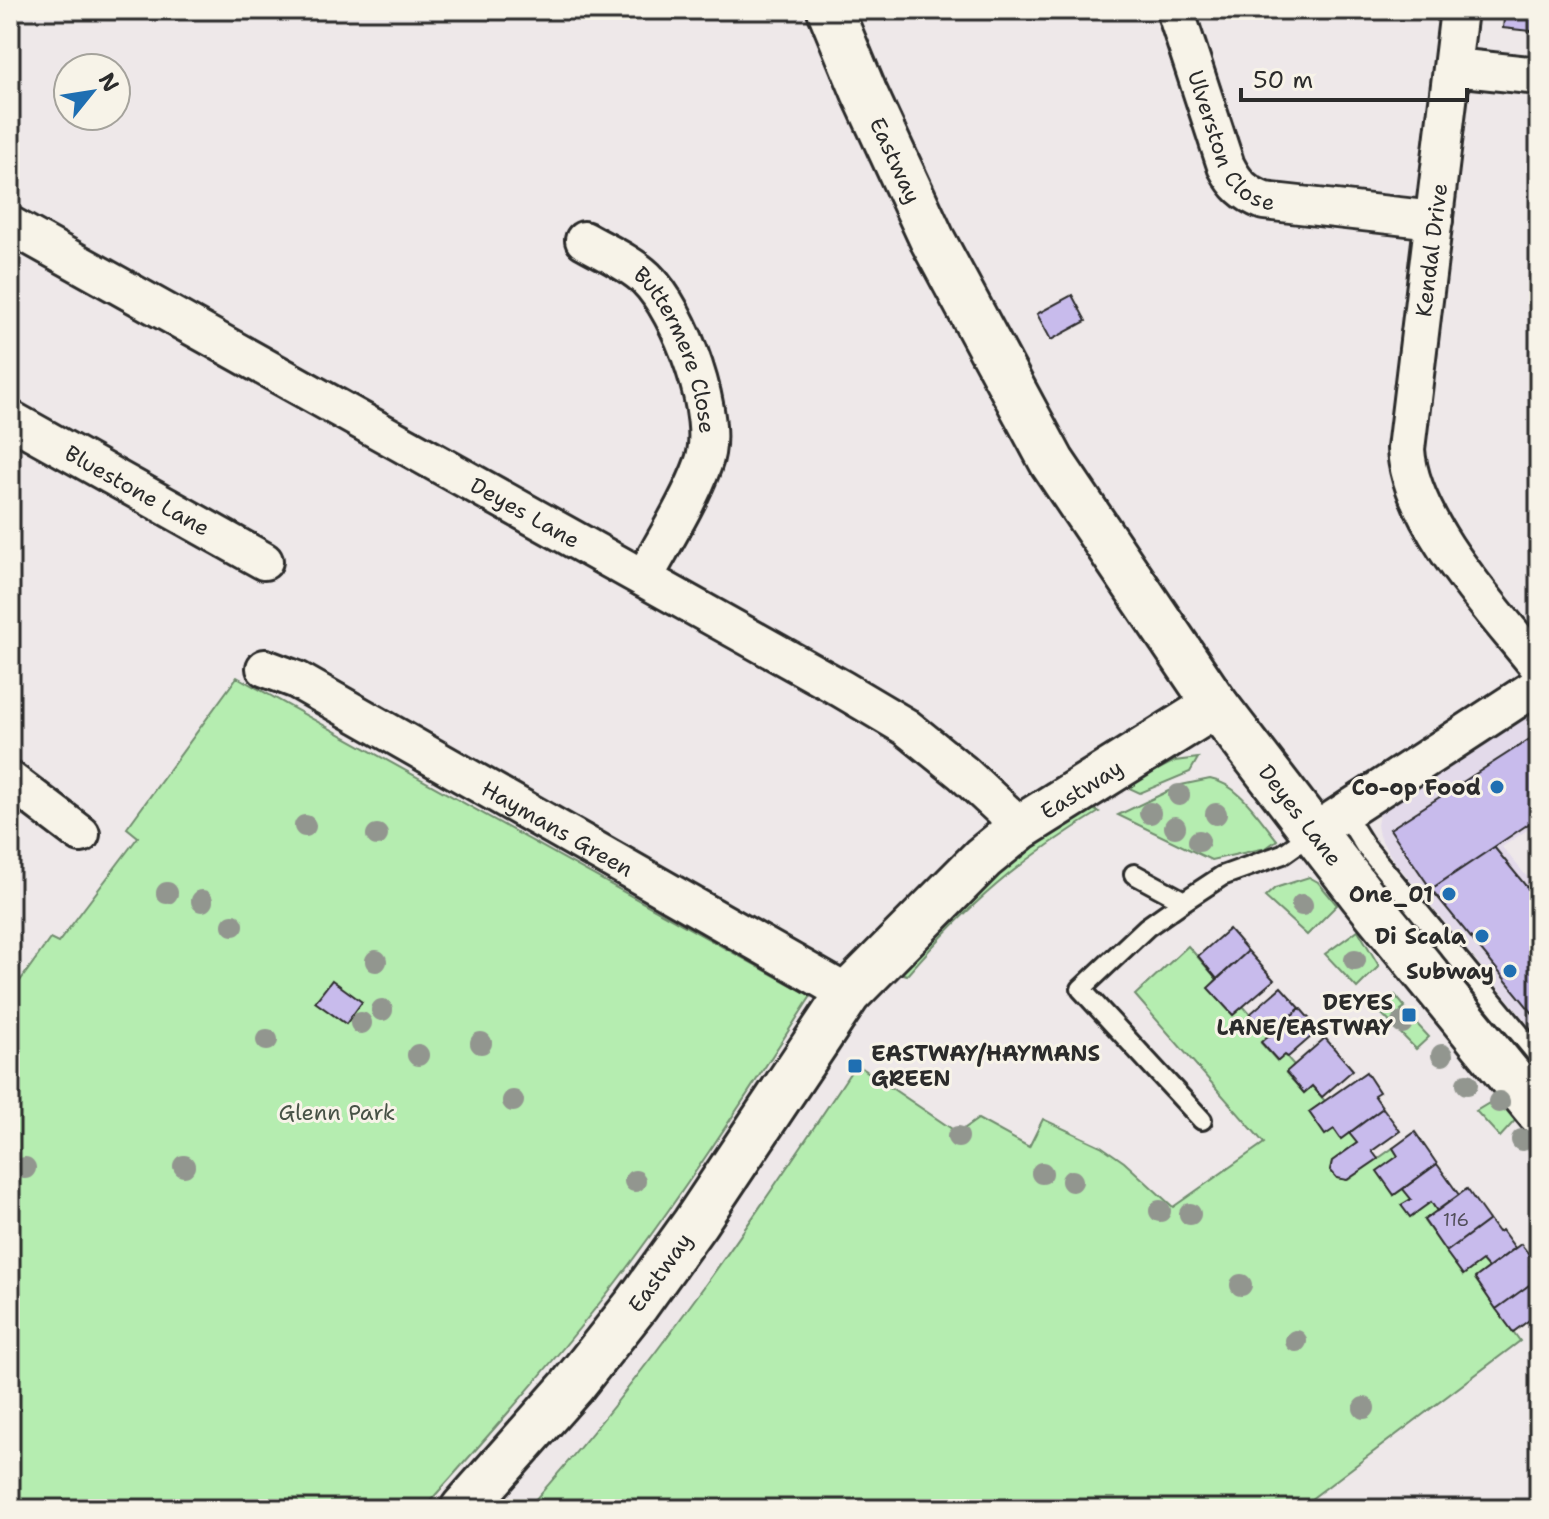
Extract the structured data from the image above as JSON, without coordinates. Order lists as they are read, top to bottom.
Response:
{
  "streets": {
    "street": [
      "Ulverston Close",
      "Eastway",
      "Kendal Drive",
      "Buttermere Close",
      "Bluestone Lane",
      "Deyes Lane",
      "Haymans Green"
    ]
  },
  "crossings": [
    ["Ulverston Close", "Kendal Drive"],
    ["Eastway", "Deyes Lane"],
    ["Eastway", "Haymans Green"],
    ["Buttermere Close", "Deyes Lane"]
  ],
  "parks": ["Glenn Park"],
  "places": {
    "other": [
      "Co-op Food",
      "One_01",
      "Di Scala",
      "Subway"
    ],
    "transit": ["DEYES LANE/EASTWAY", "EASTWAY/HAYMANS GREEN"]
  },
  "house_numbers": ["116"],
  "scale_bar": "50 m",
  "north": "top right"
}
